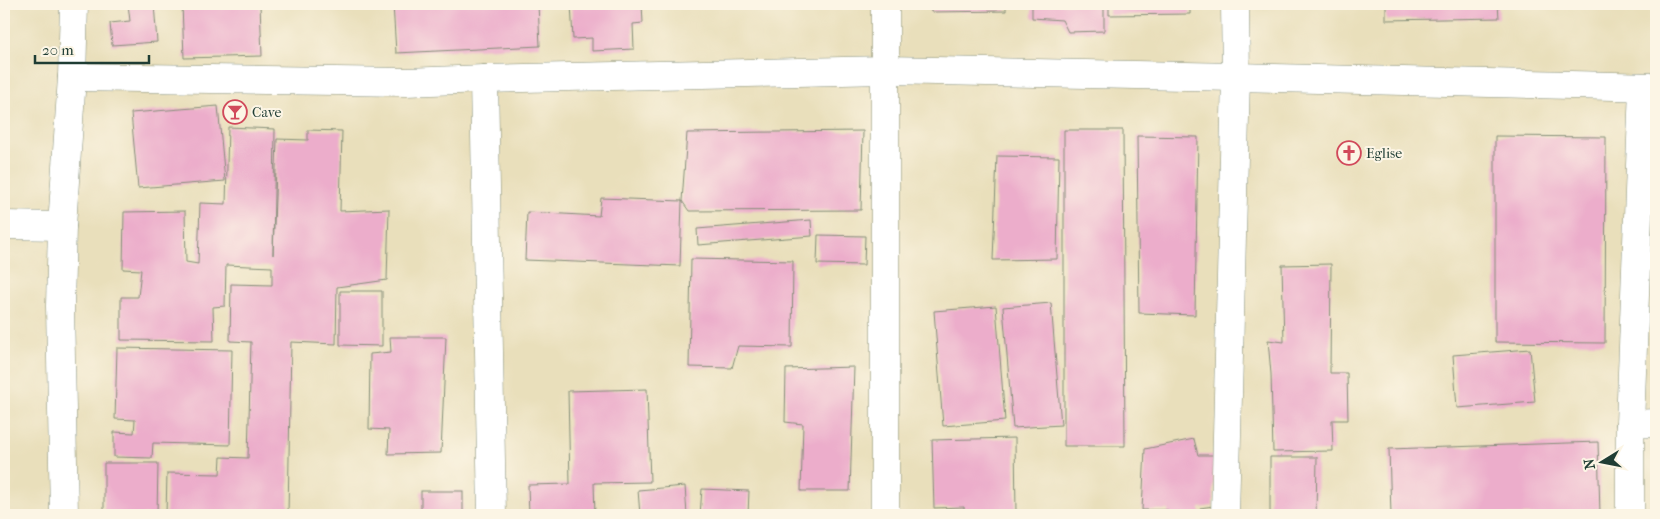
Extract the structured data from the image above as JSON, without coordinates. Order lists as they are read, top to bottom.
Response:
{
  "places": {
    "bar": ["Cave"],
    "church": ["Eglise"]
  },
  "scale_bar": "20 m",
  "north": "left"
}
